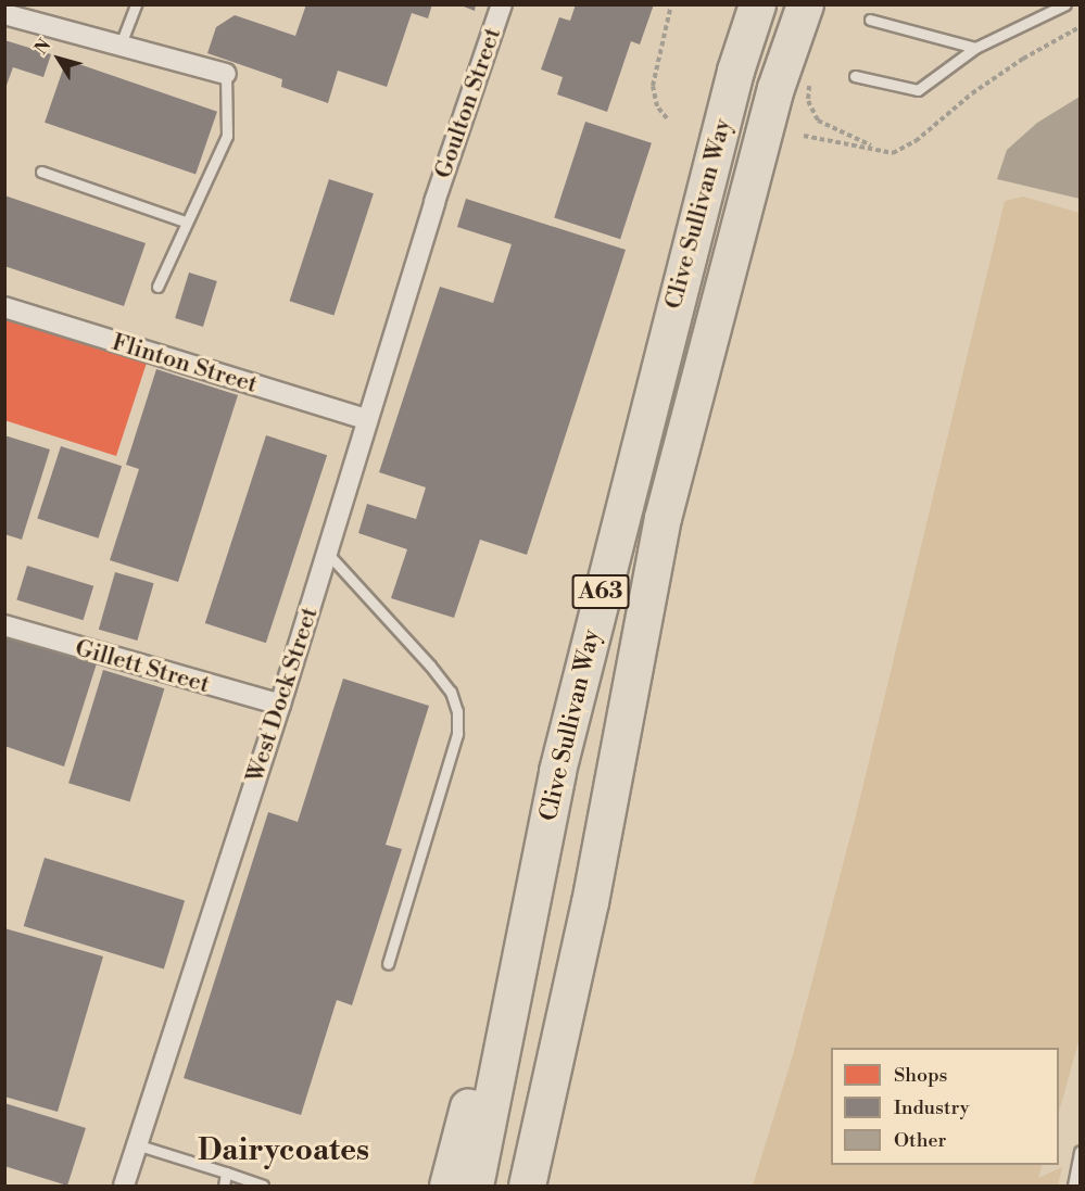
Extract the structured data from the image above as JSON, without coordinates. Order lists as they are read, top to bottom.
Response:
{
  "streets": {
    "highway": ["Clive Sullivan Way", "A63"],
    "street": [
      "Goulton Street",
      "Flinton Street",
      "Gillett Street",
      "West Dock Street"
    ]
  },
  "crossings": [
    ["Goulton Street", "West Dock Street"],
    ["Flinton Street", "West Dock Street"],
    ["Gillett Street", "West Dock Street"]
  ],
  "districts": ["Dairycoates"],
  "legend": ["Shops", "Industry", "Other"],
  "north": "top left"
}
